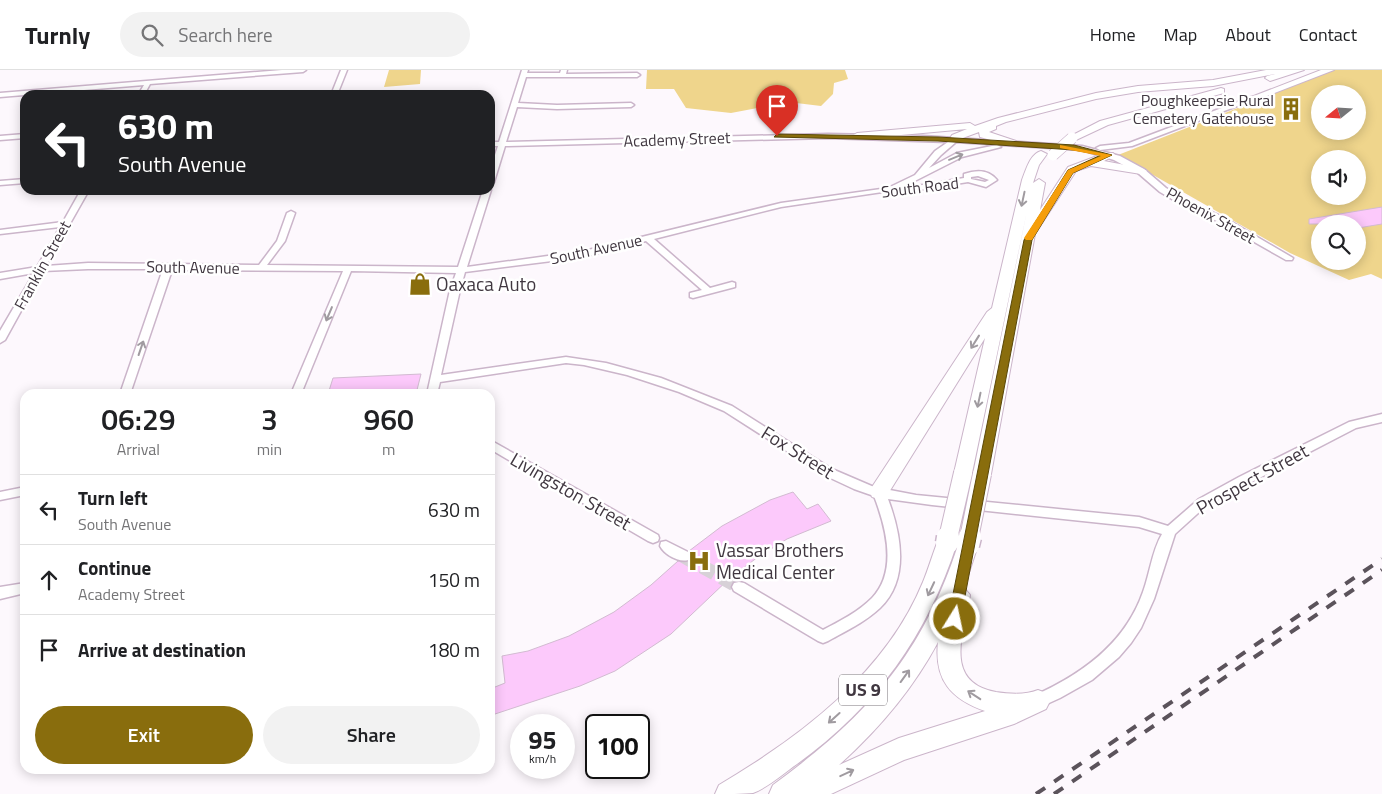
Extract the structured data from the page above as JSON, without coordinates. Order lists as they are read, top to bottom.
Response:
{
  "streets": {
    "highway": ["US 9"],
    "street": [
      "Academy Street",
      "South Road",
      "Phoenix Street",
      "South Avenue",
      "Franklin Street",
      "Fox Street",
      "Prospect Street",
      "Livingston Street"
    ]
  },
  "crossings": [
    ["Academy Street", "South Avenue"],
    ["South Road", "South Avenue"],
    ["South Avenue", "Franklin Street"],
    ["Fox Street", "Prospect Street"]
  ],
  "places": {
    "building": ["Poughkeepsie Rural Cemetery Gatehouse"],
    "shop": ["Oaxaca Auto"],
    "hospital": ["Vassar Brothers Medical Center"]
  },
  "north": "left",
  "page": {
    "header": "Turnly",
    "search": "Search here",
    "nav": [
      "Home",
      "Map",
      "About",
      "Contact"
    ],
    "turn": ["630 m", "South Avenue"],
    "eta": [
      "06:29",
      "Arrival",
      "3",
      "min",
      "960",
      "m"
    ],
    "list": [
      {
        "name": "Turn left",
        "note": "South Avenue",
        "value": "630 m"
      },
      {
        "name": "Continue",
        "note": "Academy Street",
        "value": "150 m"
      },
      {
        "name": "Arrive at destination",
        "value": "180 m"
      }
    ],
    "buttons": ["Exit", "Share"],
    "speed": "95 km/h",
    "limit": "100"
  }
}
